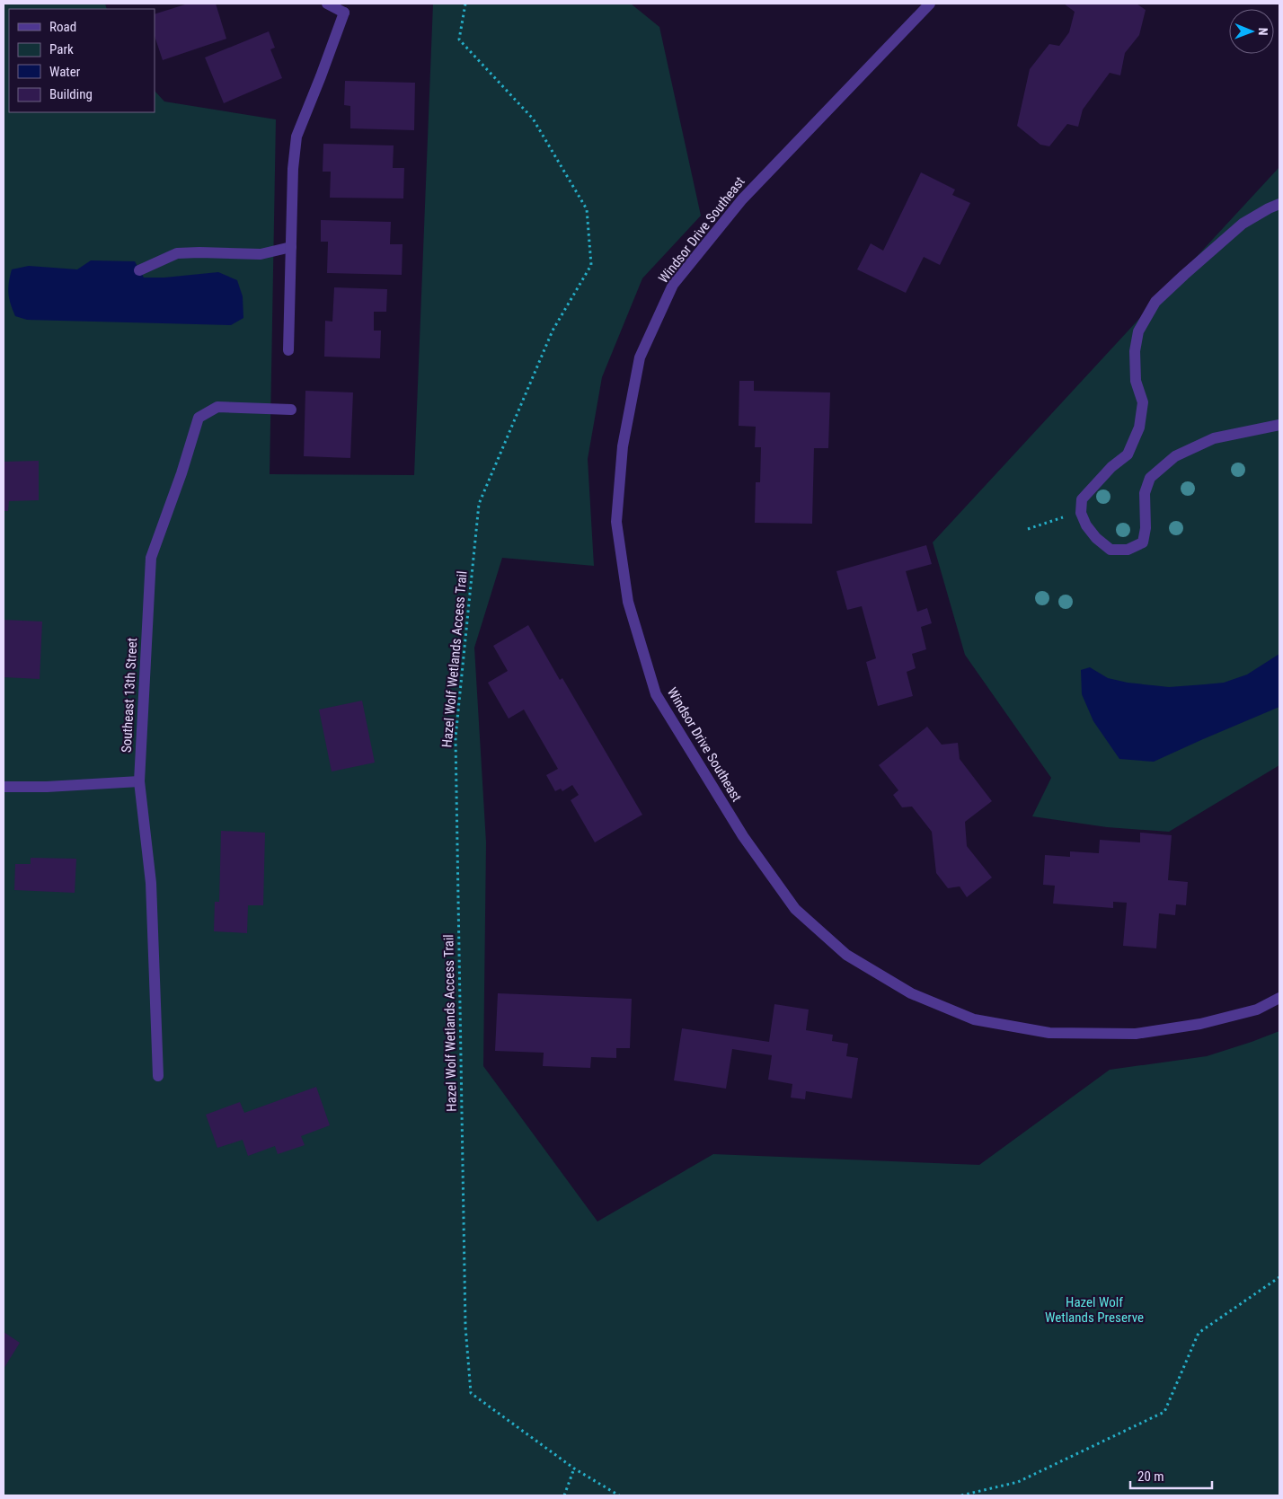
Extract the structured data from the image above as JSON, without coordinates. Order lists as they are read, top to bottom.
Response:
{
  "streets": {
    "street": ["Windsor Drive Southeast", "Southeast 13th Street"],
    "path": ["Hazel Wolf Wetlands Access Trail"]
  },
  "parks": ["Hazel Wolf Wetlands Preserve"],
  "legend": [
    "Road",
    "Park",
    "Water",
    "Building"
  ],
  "scale_bar": "20 m",
  "north": "right"
}
